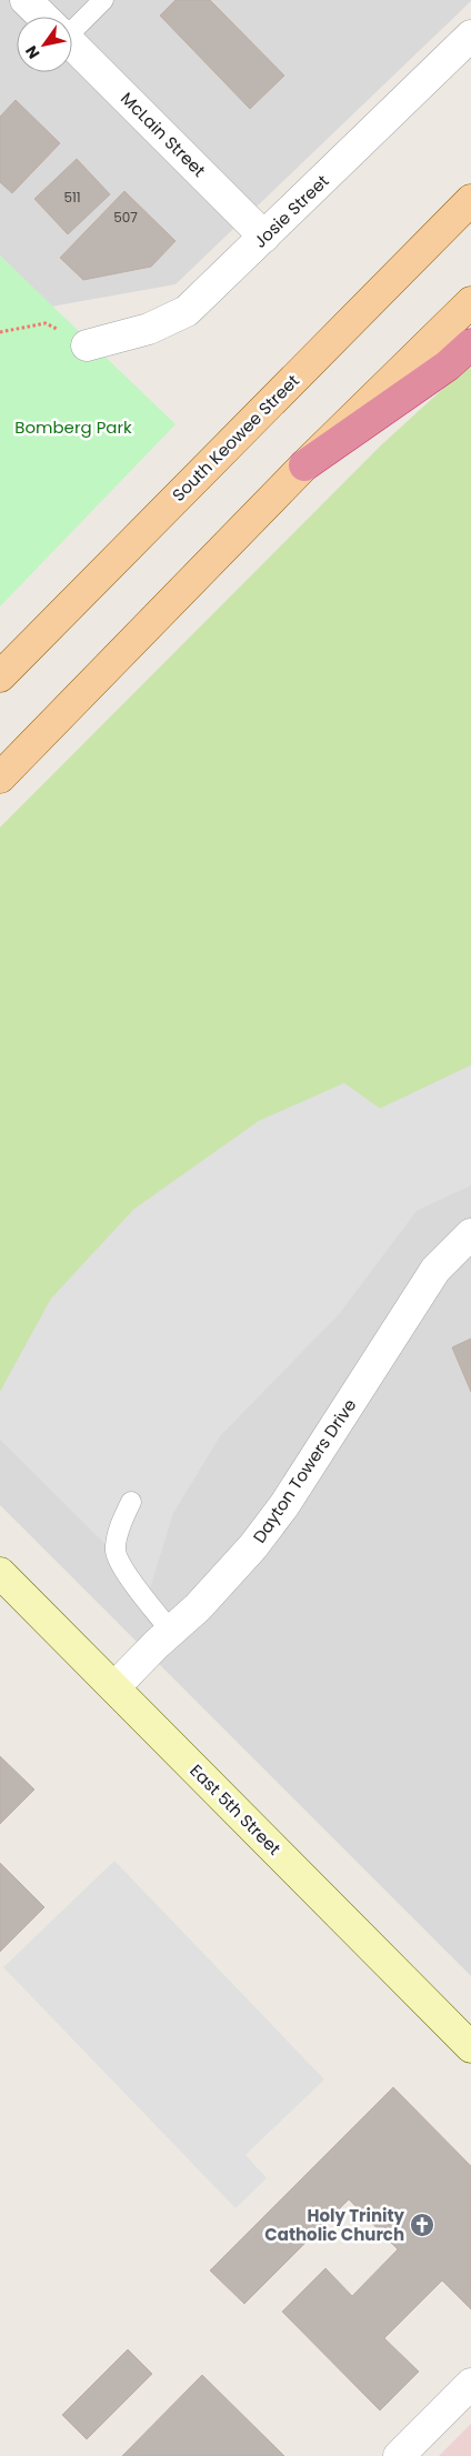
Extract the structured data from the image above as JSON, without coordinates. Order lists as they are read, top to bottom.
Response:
{
  "streets": {
    "main road": ["South Keowee Street", "East 5th Street"],
    "street": ["McLain Street", "Josie Street", "Dayton Towers Drive"]
  },
  "crossings": [
    ["McLain Street", "Josie Street"],
    ["Dayton Towers Drive", "East 5th Street"]
  ],
  "parks": ["Bomberg Park"],
  "places": {
    "church": ["Holy Trinity Catholic Church"]
  },
  "house_numbers": ["511", "507"],
  "north": "bottom left"
}
